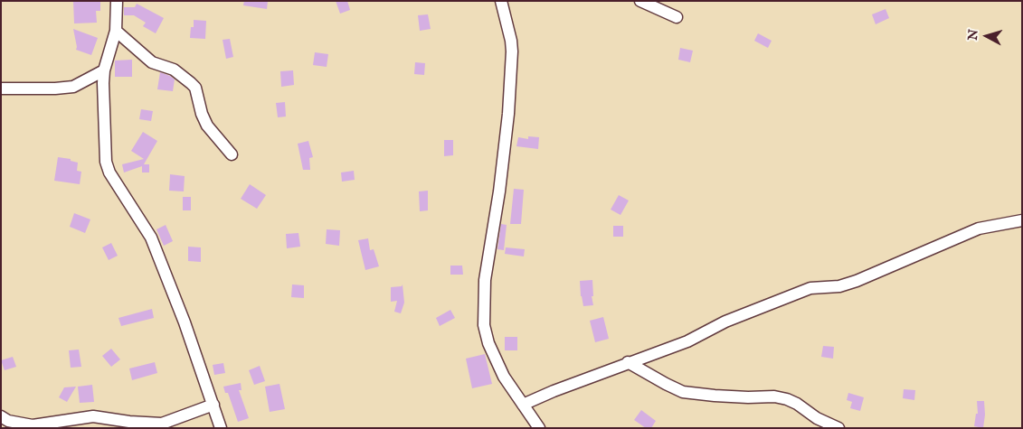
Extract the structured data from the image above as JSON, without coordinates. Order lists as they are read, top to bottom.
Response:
{
  "north": "left"
}
